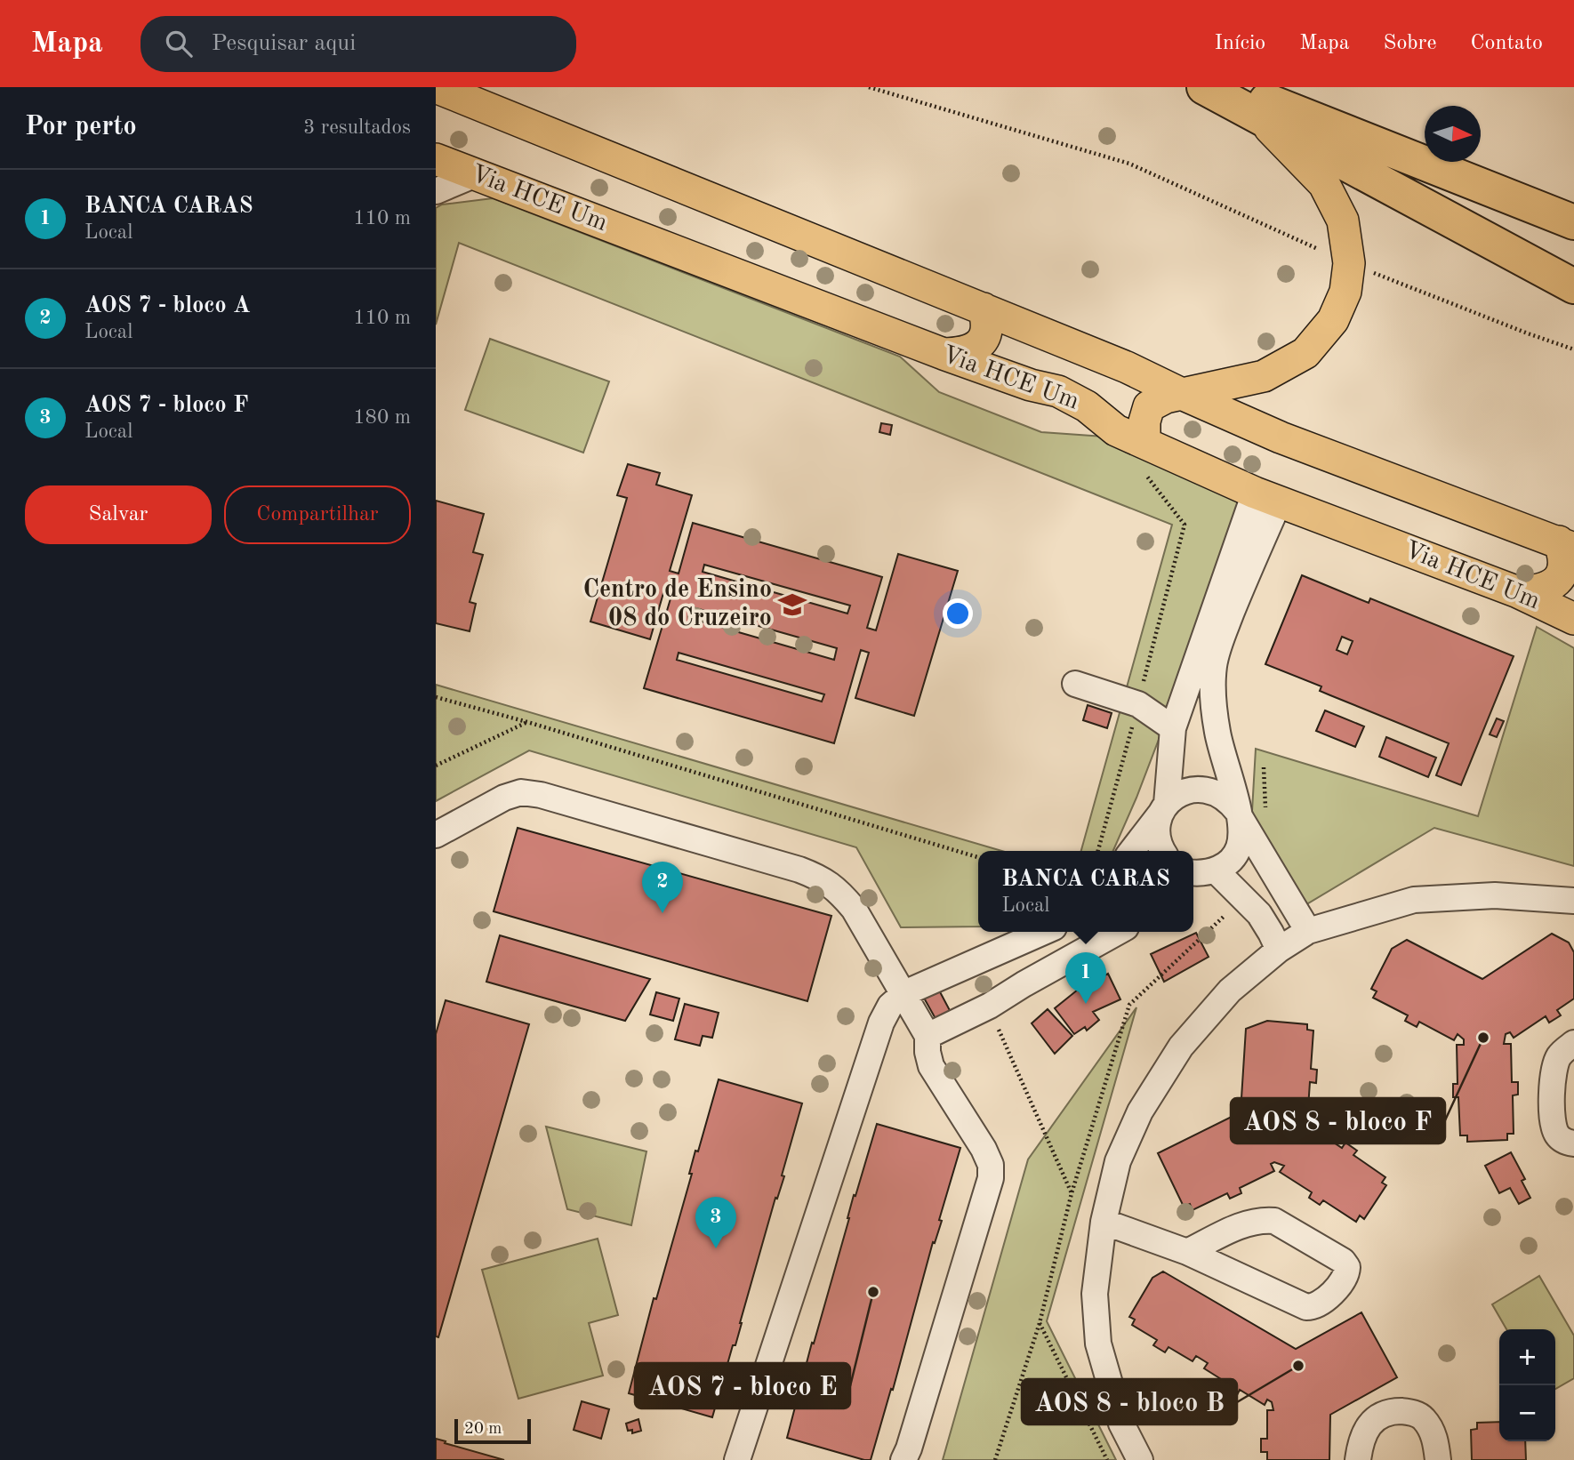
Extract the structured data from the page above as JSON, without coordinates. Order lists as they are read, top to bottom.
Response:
{
  "streets": {
    "main road": ["Via HCE Um"]
  },
  "places": {
    "school or university": ["Centro de Ensino 08 do Cruzeiro"],
    "other": ["AOS 8 - bloco F", "AOS 7 - bloco E", "AOS 8 - bloco B"]
  },
  "scale_bar": "20 m",
  "north": "right",
  "page": {
    "header": "Mapa",
    "search": "Pesquisar aqui",
    "nav": [
      "Início",
      "Mapa",
      "Sobre",
      "Contato"
    ],
    "heading": ["Por perto", "3 resultados"],
    "list": [
      {
        "mark": "1",
        "name": "BANCA CARAS",
        "note": "Local",
        "value": "110 m"
      },
      {
        "mark": "2",
        "name": "AOS 7 - bloco A",
        "note": "Local",
        "value": "110 m"
      },
      {
        "mark": "3",
        "name": "AOS 7 - bloco F",
        "note": "Local",
        "value": "180 m"
      }
    ],
    "buttons": ["Salvar", "Compartilhar"],
    "popup": ["BANCA CARAS", "Local"],
    "pins": ["2", "1", "3"],
    "map_buttons": ["+", "−"],
    "scale": "20 m"
  }
}
